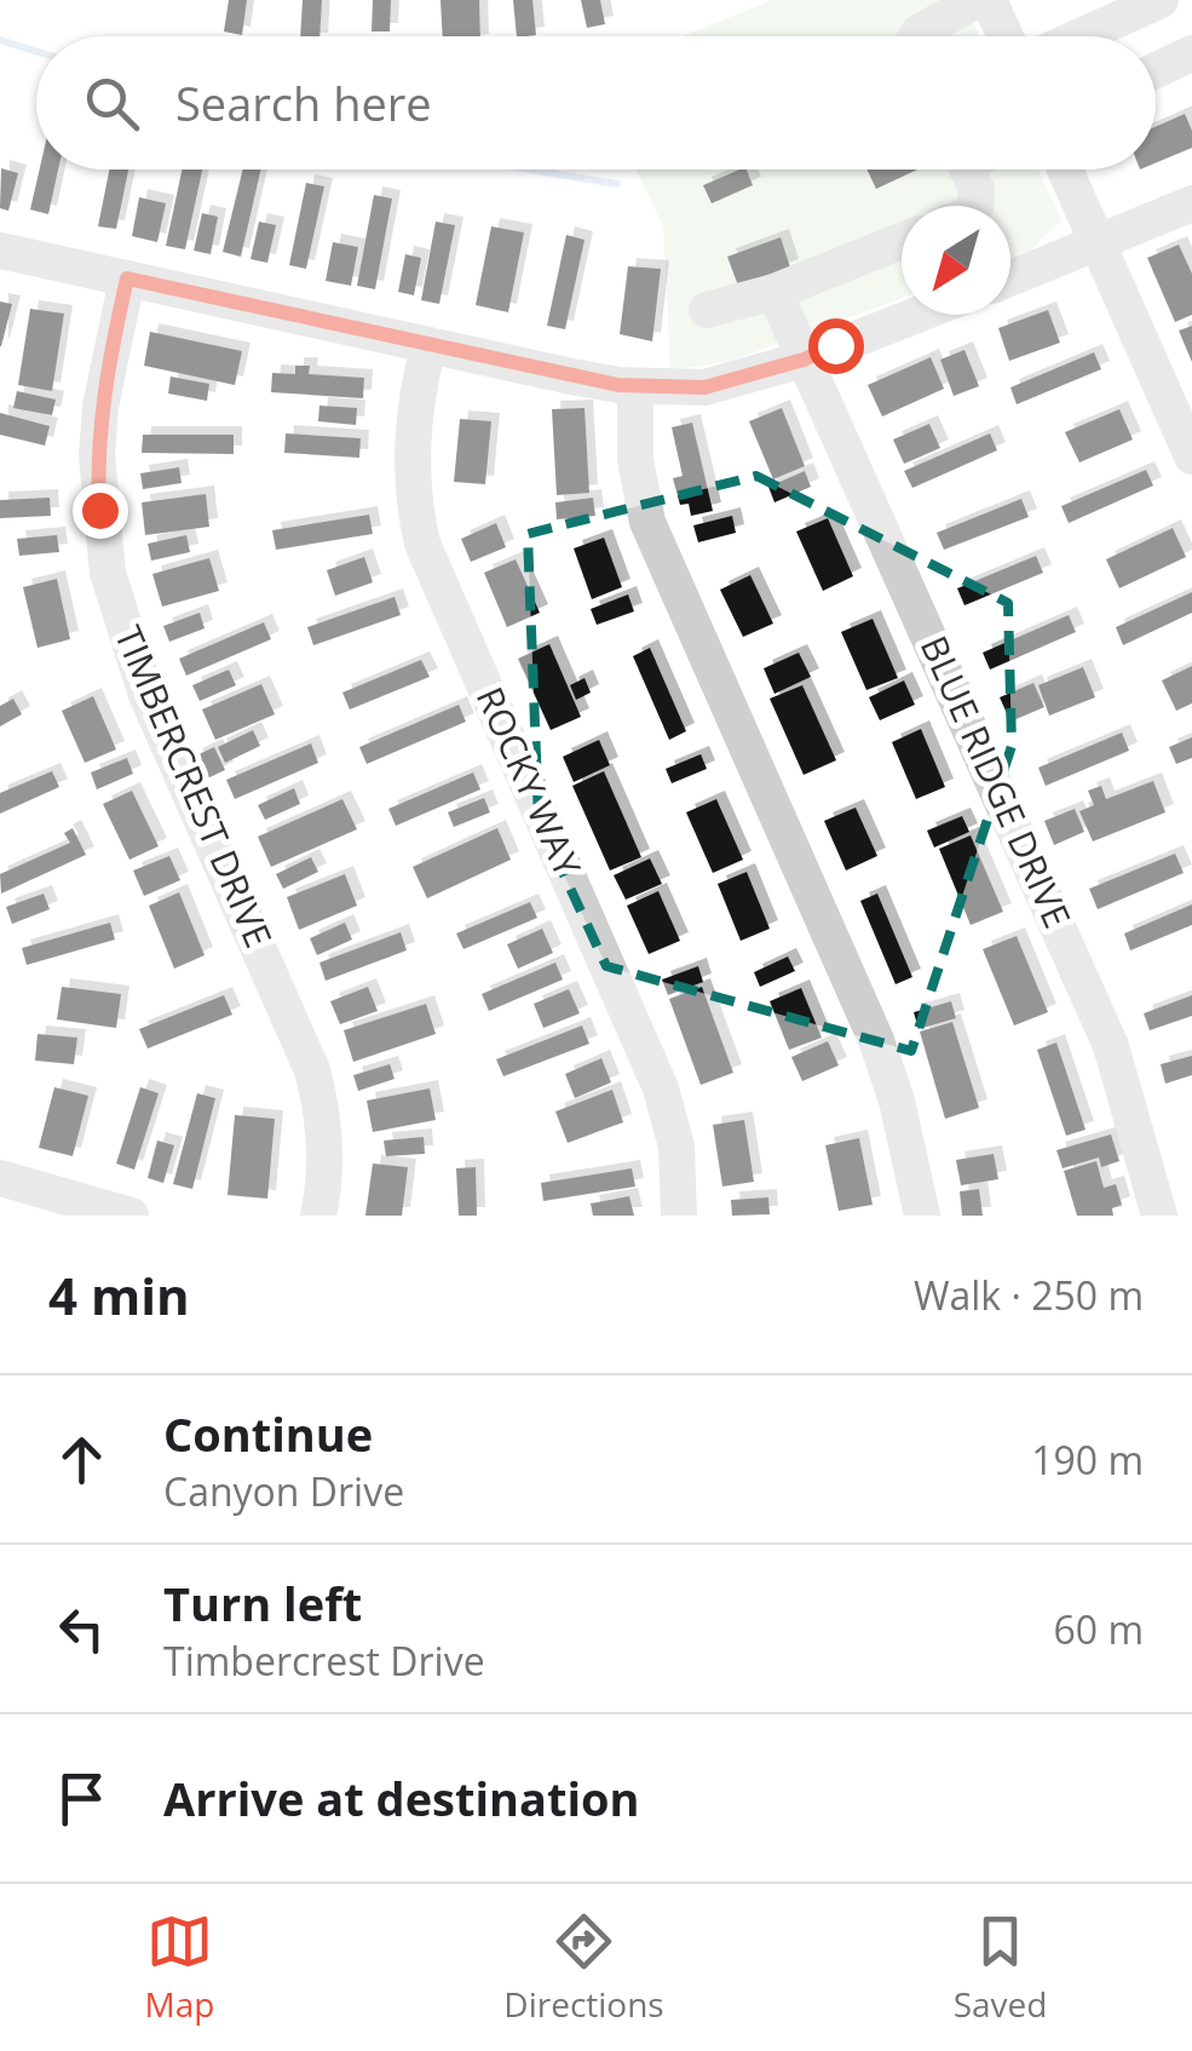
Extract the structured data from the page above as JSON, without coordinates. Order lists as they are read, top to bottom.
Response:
{
  "streets": {
    "street": ["ROCKY WAY", "BLUE RIDGE DRIVE", "TIMBERCREST DRIVE"]
  },
  "north": "bottom left",
  "page": {
    "search": "Search here",
    "heading": ["4 min", "Walk · 250 m"],
    "list": [
      ["Continue", "Canyon Drive", "190 m"],
      ["Turn left", "Timbercrest Drive", "60 m"],
      "Arrive at destination"
    ],
    "nav": ["Map", "Directions", "Saved"]
  }
}
